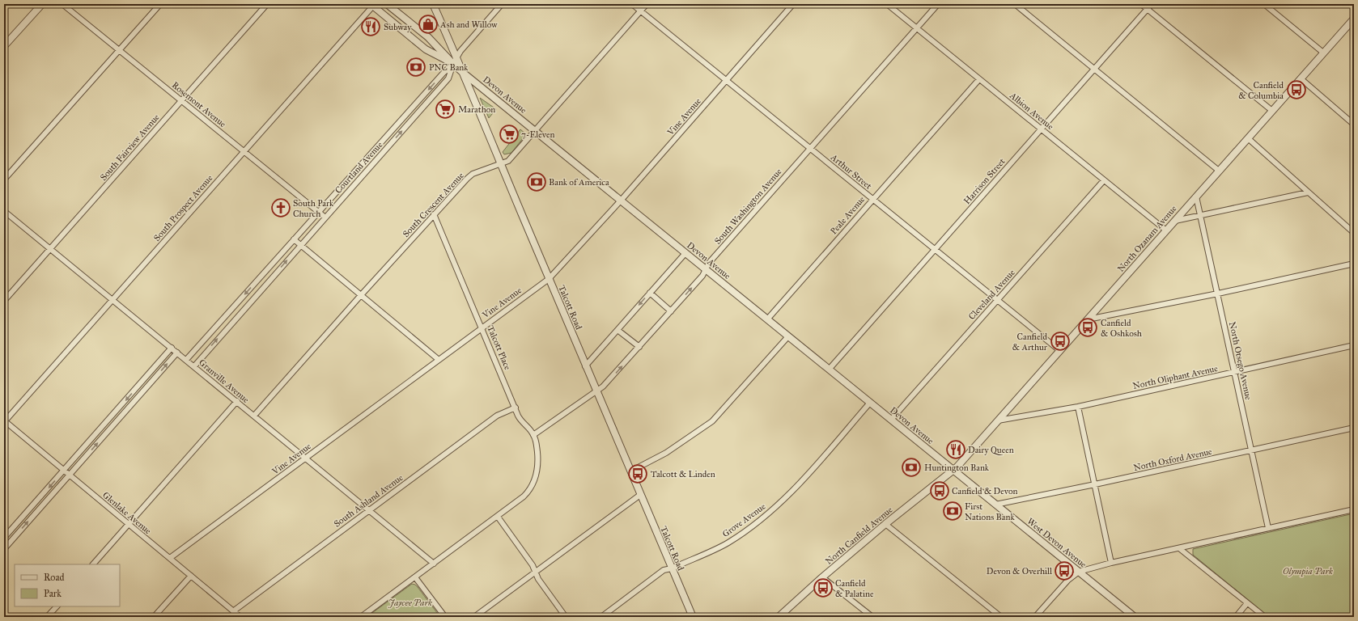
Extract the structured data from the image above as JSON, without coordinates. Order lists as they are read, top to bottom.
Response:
{
  "streets": {
    "street": [
      "Devon Avenue",
      "Rosemont Avenue",
      "Albion Avenue",
      "Vine Avenue",
      "South Fairview Avenue",
      "Courtland Avenue",
      "Arthur Street",
      "Harrison Street",
      "South Crescent Avenue",
      "South Washington Avenue",
      "South Prospect Avenue",
      "Peale Avenue",
      "North Ozanam Avenue",
      "Cleveland Avenue",
      "Talcott Road",
      "Talcott Place",
      "North Otsego Avenue",
      "North Oliphant Avenue",
      "Granville Avenue",
      "North Oxford Avenue",
      "South Ashland Avenue",
      "Glenlake Avenue",
      "Grove Avenue",
      "North Canfield Avenue",
      "West Devon Avenue"
    ]
  },
  "crossings": [
    ["Devon Avenue", "Vine Avenue"],
    ["Devon Avenue", "Courtland Avenue"],
    ["Devon Avenue", "Harrison Street"],
    ["Devon Avenue", "South Crescent Avenue"],
    ["Devon Avenue", "South Washington Avenue"],
    ["Devon Avenue", "South Prospect Avenue"],
    ["Devon Avenue", "Peale Avenue"],
    ["Devon Avenue", "North Ozanam Avenue"],
    ["Devon Avenue", "Cleveland Avenue"],
    ["Devon Avenue", "Talcott Road"],
    ["Devon Avenue", "Grove Avenue"],
    ["Devon Avenue", "North Canfield Avenue"],
    ["Devon Avenue", "West Devon Avenue"],
    ["Rosemont Avenue", "South Fairview Avenue"],
    ["Rosemont Avenue", "Courtland Avenue"],
    ["Rosemont Avenue", "South Prospect Avenue"],
    ["Albion Avenue", "Harrison Street"],
    ["Albion Avenue", "South Washington Avenue"],
    ["Albion Avenue", "Peale Avenue"],
    ["Albion Avenue", "North Ozanam Avenue"],
    ["Albion Avenue", "Cleveland Avenue"],
    ["Vine Avenue", "Arthur Street"],
    ["Vine Avenue", "Talcott Road"],
    ["Vine Avenue", "Talcott Place"],
    ["Vine Avenue", "Granville Avenue"],
    ["Vine Avenue", "Glenlake Avenue"],
    ["South Fairview Avenue", "Granville Avenue"],
    ["Courtland Avenue", "Talcott Road"],
    ["Courtland Avenue", "Granville Avenue"],
    ["Arthur Street", "Harrison Street"],
    ["Arthur Street", "South Crescent Avenue"],
    ["Arthur Street", "South Washington Avenue"],
    ["Arthur Street", "Peale Avenue"],
    ["Arthur Street", "North Ozanam Avenue"],
    ["Arthur Street", "Cleveland Avenue"],
    ["South Crescent Avenue", "Talcott Road"],
    ["South Crescent Avenue", "Talcott Place"],
    ["South Crescent Avenue", "Granville Avenue"],
    ["South Washington Avenue", "Talcott Road"],
    ["South Washington Avenue", "Talcott Place"],
    ["South Prospect Avenue", "Granville Avenue"],
    ["South Prospect Avenue", "Glenlake Avenue"],
    ["North Ozanam Avenue", "North Otsego Avenue"],
    ["North Ozanam Avenue", "North Oliphant Avenue"],
    ["North Ozanam Avenue", "North Canfield Avenue"],
    ["North Ozanam Avenue", "West Devon Avenue"],
    ["Talcott Road", "Grove Avenue"],
    ["Talcott Place", "South Ashland Avenue"],
    ["North Otsego Avenue", "North Oliphant Avenue"],
    ["North Otsego Avenue", "North Oxford Avenue"],
    ["Granville Avenue", "South Ashland Avenue"],
    ["North Oxford Avenue", "West Devon Avenue"],
    ["South Ashland Avenue", "Glenlake Avenue"],
    ["North Canfield Avenue", "West Devon Avenue"]
  ],
  "parks": ["Olympia Park", "Jaycee Park"],
  "places": {
    "shop": ["Ash and Willow"],
    "restaurant": ["Subway", "Dairy Queen"],
    "bank": [
      "PNC Bank",
      "Bank of America",
      "Huntington Bank",
      "First Nations Bank"
    ],
    "bus stop": [
      "Canfield & Columbia",
      "Canfield & Oshkosh",
      "Canfield & Arthur",
      "Talcott & Linden",
      "Canfield & Devon",
      "Devon & Overhill",
      "Canfield & Palatine"
    ],
    "supermarket": ["Marathon", "7-Eleven"],
    "church": ["South Park Church"]
  },
  "legend": ["Road", "Park"]
}
